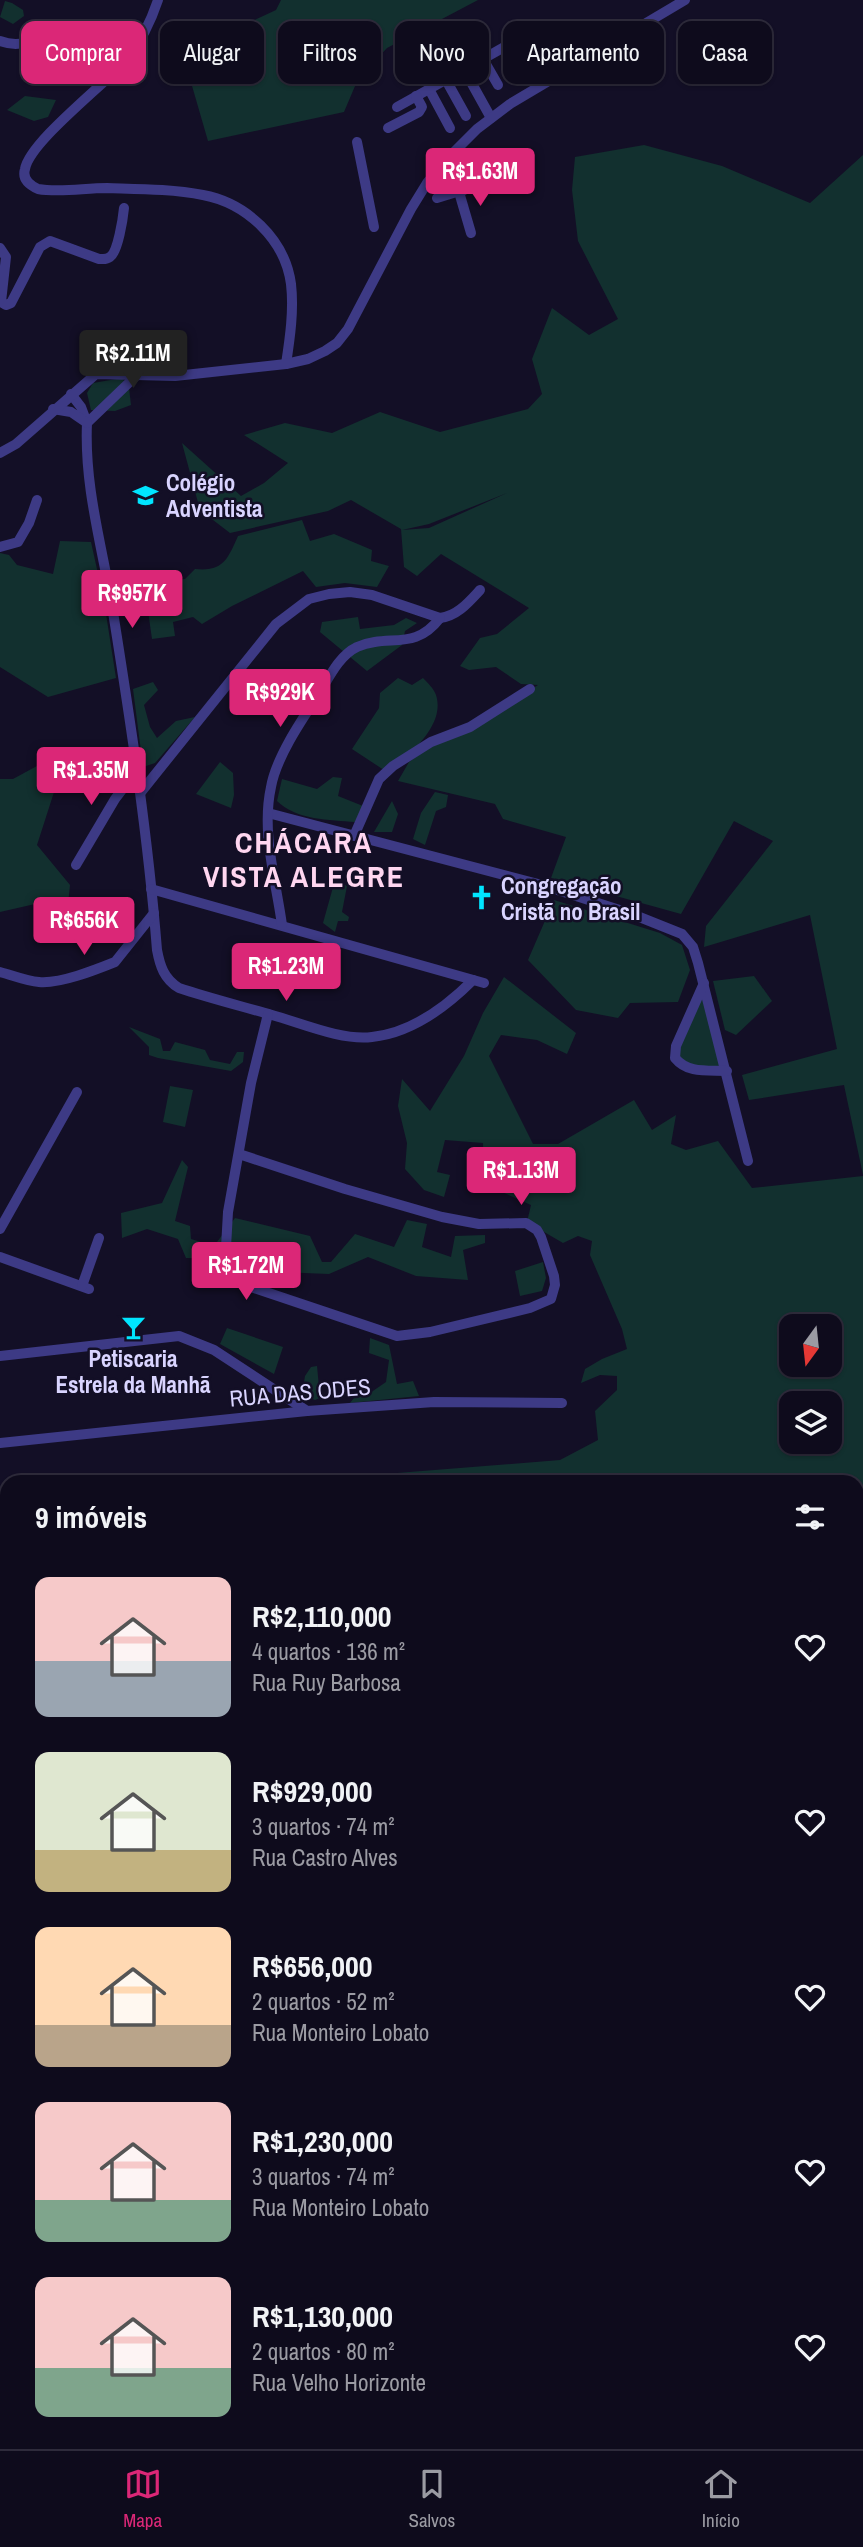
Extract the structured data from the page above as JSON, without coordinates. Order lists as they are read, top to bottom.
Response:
{
  "streets": {
    "street": ["RUA DAS ODES"]
  },
  "districts": ["CHÁCARA VISTA ALEGRE"],
  "places": {
    "school or university": ["Colégio Adventista"],
    "church": ["Congregação Cristã no Brasil"],
    "bar": ["Petiscaria Estrela da Manhã"]
  },
  "north": "bottom",
  "page": {
    "chip": [
      "Comprar",
      "Alugar",
      "Filtros",
      "Novo",
      "Apartamento",
      "Casa"
    ],
    "price": [
      "R$1.63M",
      "R$2.11M",
      "R$957K",
      "R$929K",
      "R$1.35M",
      "R$656K",
      "R$1.23M",
      "R$1.13M",
      "R$1.72M"
    ],
    "heading": "9 imóveis",
    "list": [
      {
        "name": "R$2,110,000",
        "note": "4 quartos · 136 m² · Rua Ruy Barbosa"
      },
      {
        "name": "R$929,000",
        "note": "3 quartos · 74 m² · Rua Castro Alves"
      },
      {
        "name": "R$656,000",
        "note": "2 quartos · 52 m² · Rua Monteiro Lobato"
      },
      {
        "name": "R$1,230,000",
        "note": "3 quartos · 74 m² · Rua Monteiro Lobato"
      },
      {
        "name": "R$1,130,000",
        "note": "2 quartos · 80 m² · Rua Velho Horizonte"
      }
    ],
    "tabs": ["Mapa", "Salvos", "Início"]
  }
}
